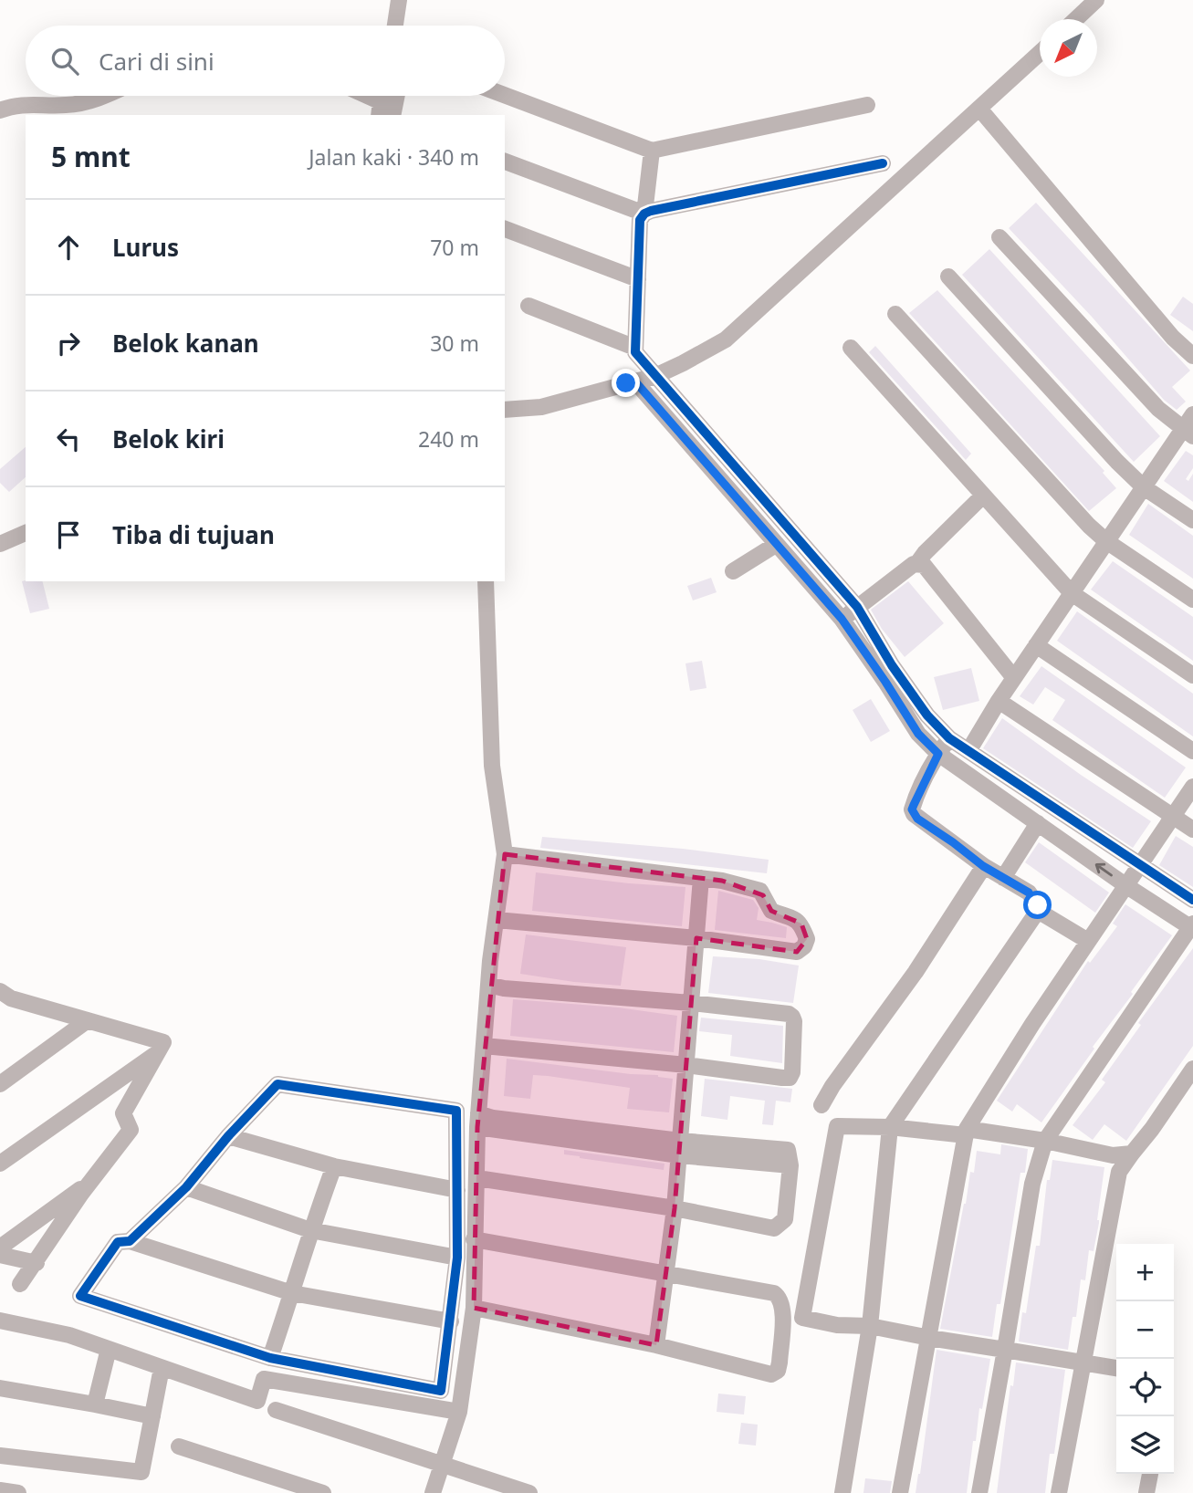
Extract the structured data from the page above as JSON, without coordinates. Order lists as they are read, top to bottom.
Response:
{
  "north": "bottom left",
  "page": {
    "search": "Cari di sini",
    "heading": ["5 mnt", "Jalan kaki · 340 m"],
    "list": [
      ["Lurus", "70 m"],
      ["Belok kanan", "30 m"],
      ["Belok kiri", "240 m"],
      "Tiba di tujuan"
    ],
    "map_buttons": ["+", "−"]
  }
}
